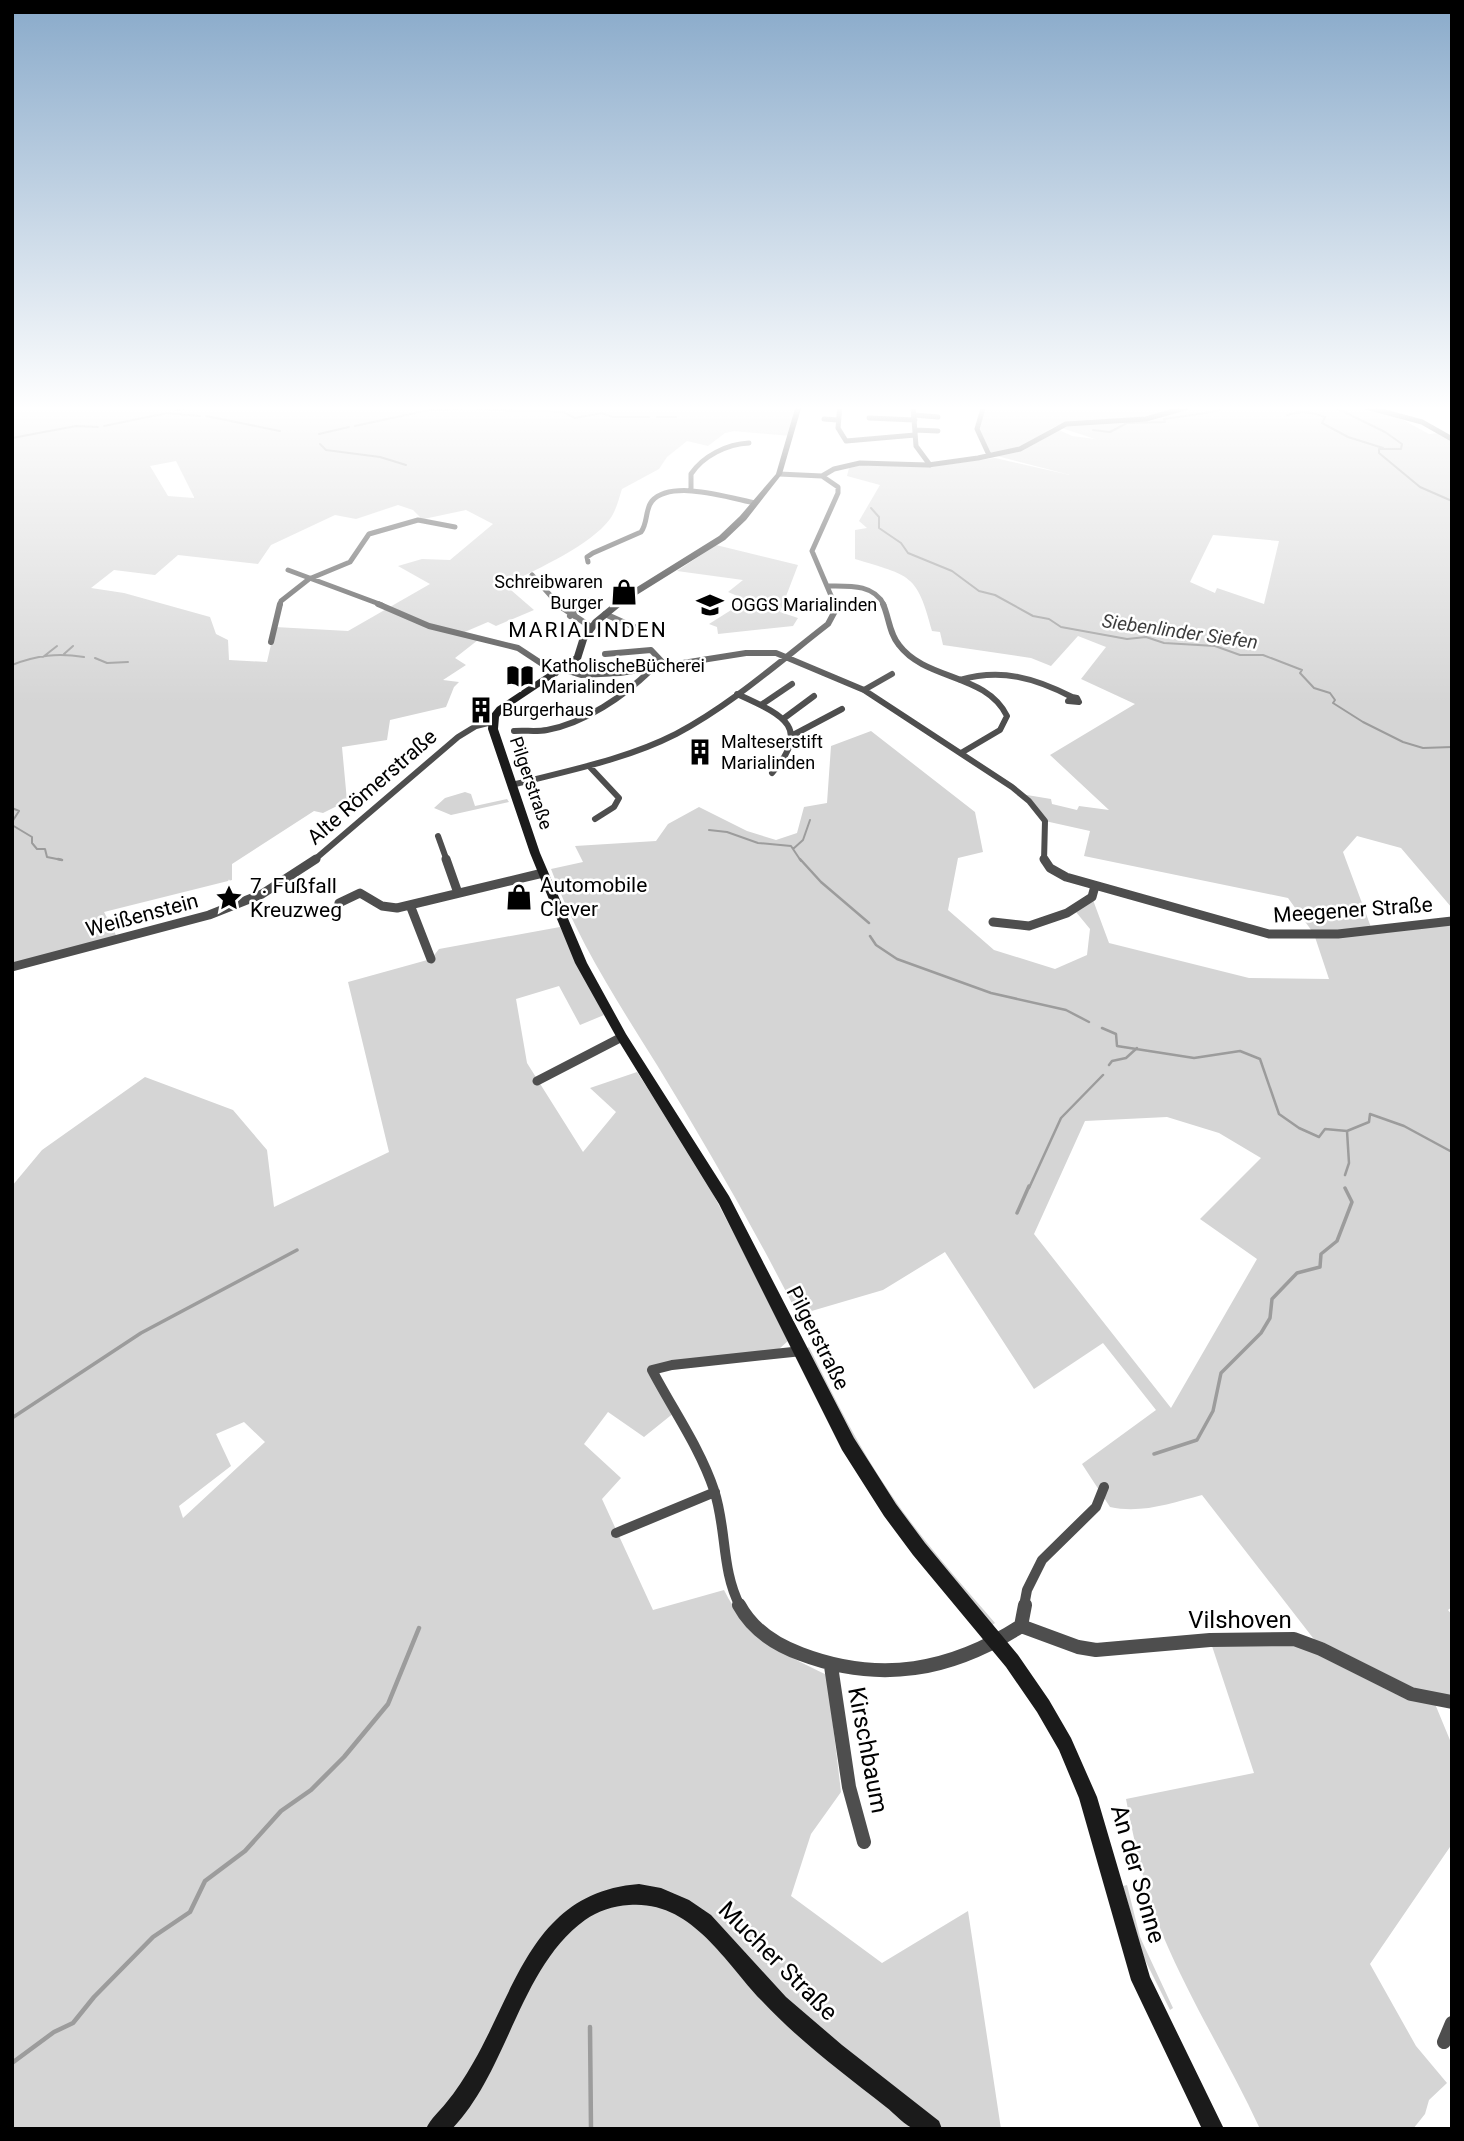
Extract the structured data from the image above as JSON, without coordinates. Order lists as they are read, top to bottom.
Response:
{
  "streets": {
    "main road": ["Pilgerstraße", "An der Sonne", "Mucher Straße"],
    "street": [
      "Alte Römerstraße",
      "Meegener Straße",
      "Weißenstein",
      "Vilshoven",
      "Kirschbaum"
    ]
  },
  "crossings": [
    ["Pilgerstraße", "Alte Römerstraße"],
    ["Pilgerstraße", "Meegener Straße"],
    ["Pilgerstraße", "Kirschbaum"],
    ["Pilgerstraße", "An der Sonne"],
    ["Alte Römerstraße", "Weißenstein"],
    ["Kirschbaum", "An der Sonne"]
  ],
  "districts": ["MARIALINDEN"],
  "water": ["Siebenlinder Siefen"],
  "places": {
    "shop": ["Schreibwaren Burger", "Automobile Clever"],
    "school or university": ["OGGS Marialinden"],
    "library": ["KatholischeBücherei Marialinden"],
    "building": ["Burgerhaus", "Malteserstift Marialinden"],
    "place": ["7. Fußfall Kreuzweg"]
  }
}
